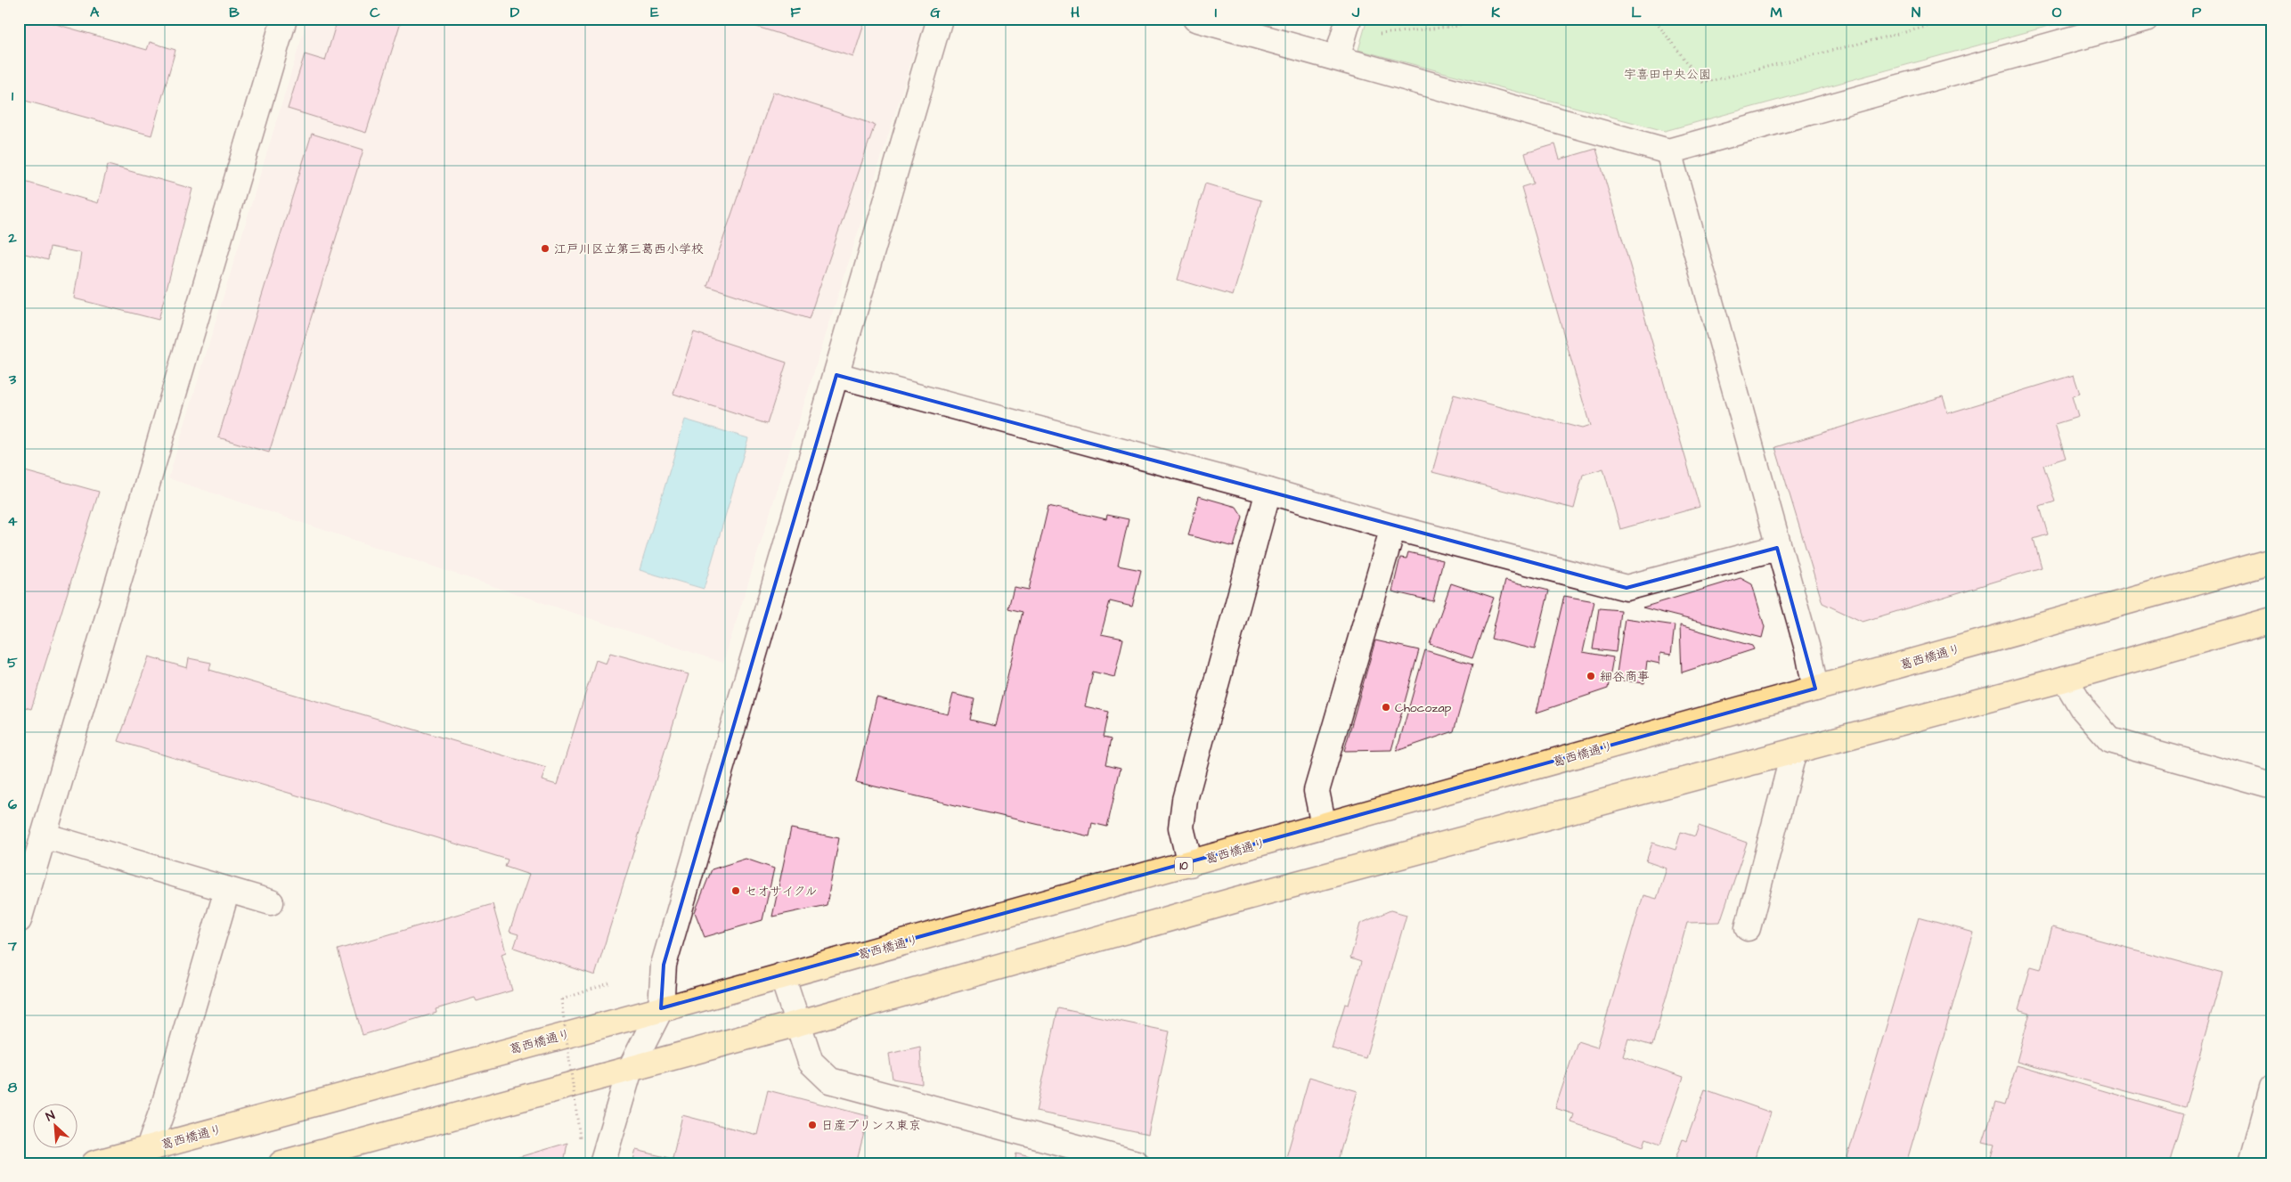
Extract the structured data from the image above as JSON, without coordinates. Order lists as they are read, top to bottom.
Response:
{
  "streets": {
    "main road": ["葛西橋通り", "10"]
  },
  "parks": ["宇喜田中央公園"],
  "places": [
    "江戸川区立第三葛西小学校",
    "細谷商事",
    "Chocozap",
    "セオサイクル",
    "日産プリンス東京"
  ],
  "north": "top left",
  "grid": {
    "columns": [
      "A",
      "B",
      "C",
      "D",
      "E",
      "F",
      "G",
      "H",
      "I",
      "J",
      "K",
      "L",
      "M",
      "N",
      "O",
      "P"
    ],
    "rows": [
      "1",
      "2",
      "3",
      "4",
      "5",
      "6",
      "7",
      "8"
    ]
  }
}
